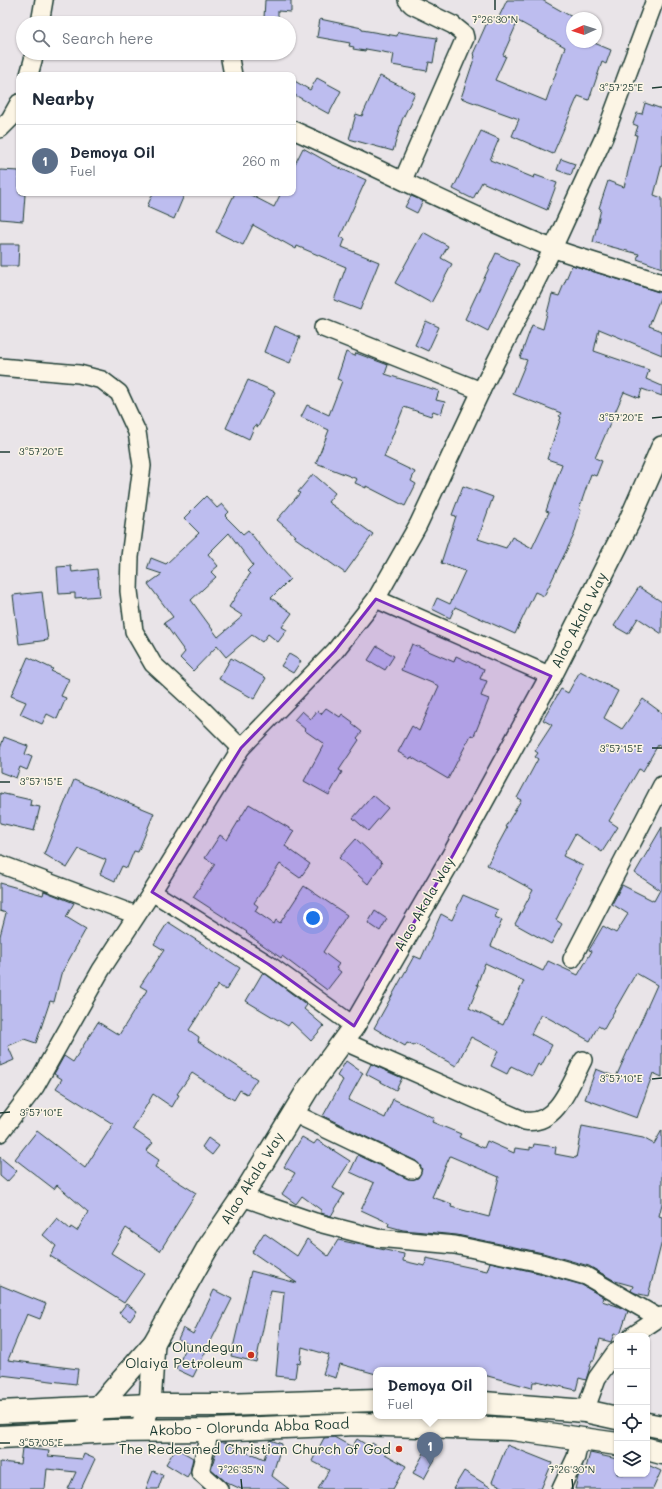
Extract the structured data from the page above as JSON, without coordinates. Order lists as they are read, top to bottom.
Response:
{
  "streets": {
    "main road": ["Akobo - Olorunda Abba Road"],
    "street": ["Alao Akala Way"]
  },
  "crossings": [
    ["Alao Akala Way", "Akobo - Olorunda Abba Road"]
  ],
  "places": ["Olundegun Olaiya Petroleum", "The Redeemed Christian Church of God"],
  "north": "left",
  "page": {
    "search": "Search here",
    "heading": "Nearby",
    "list": [
      {
        "mark": "1",
        "name": "Demoya Oil",
        "note": "Fuel",
        "value": "260 m"
      }
    ],
    "map_buttons": ["+", "−"],
    "popup": ["Demoya Oil", "Fuel"],
    "pins": "1"
  },
  "coordinates": [
    "7°26'30\"N",
    "3°57'25\"E",
    "3°57'20\"E",
    "3°57'15\"E",
    "3°57'10\"E",
    "3°57'05\"E",
    "7°26'35\"N"
  ]
}
